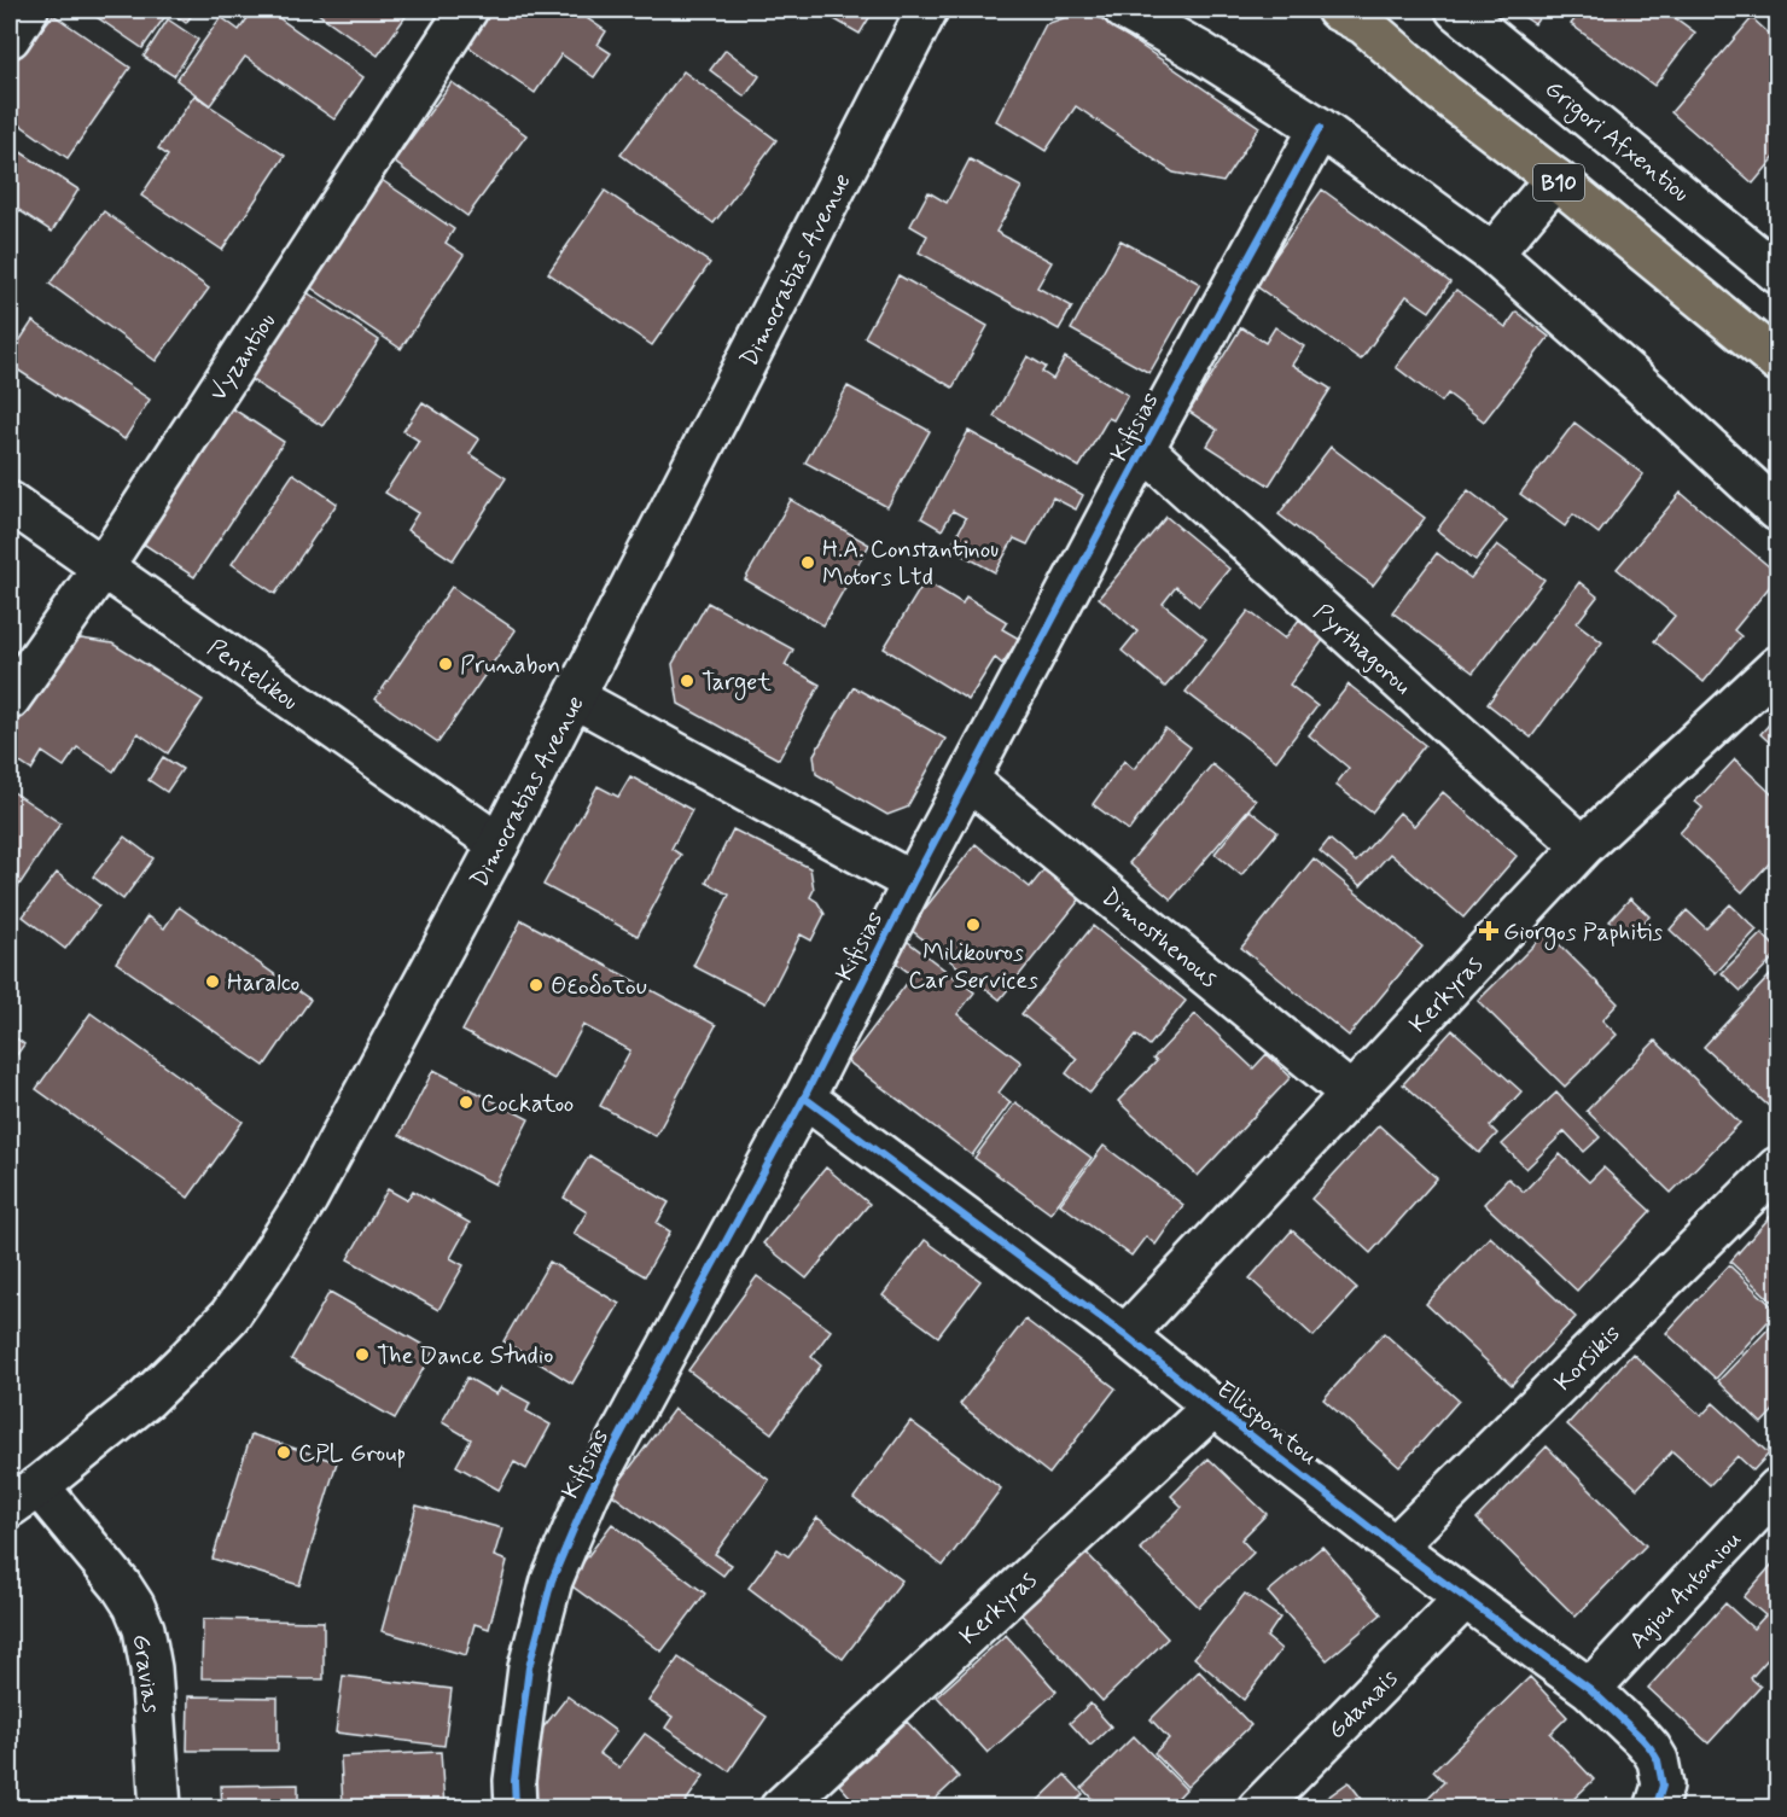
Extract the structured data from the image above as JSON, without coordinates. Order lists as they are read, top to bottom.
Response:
{
  "streets": {
    "main road": ["B10"],
    "street": [
      "Grigori Afxentiou",
      "Dimocratias Avenue",
      "Vyzantiou",
      "Kifisias",
      "Pyrthagorou",
      "Pentelikou",
      "Dimosthenous",
      "Kerkyras",
      "Korsikis",
      "Ellispontou",
      "Agiou Antoniou",
      "Gravias",
      "Gdanais"
    ]
  },
  "crossings": [
    ["Dimocratias Avenue", "Pentelikou"],
    ["Dimocratias Avenue", "Gravias"],
    ["Vyzantiou", "Pentelikou"],
    ["Kifisias", "Pyrthagorou"],
    ["Kifisias", "Dimosthenous"],
    ["Kifisias", "Ellispontou"],
    ["Pyrthagorou", "Kerkyras"],
    ["Dimosthenous", "Kerkyras"],
    ["Kerkyras", "Ellispontou"],
    ["Korsikis", "Ellispontou"],
    ["Ellispontou", "Agiou Antoniou"],
    ["Ellispontou", "Gdanais"]
  ],
  "places": {
    "other": [
      "H.A. Constantinou Motors Ltd",
      "Prunabon",
      "Target",
      "Milikouros Car Services",
      "Haralco",
      "Θεοδοτου",
      "Cockatoo",
      "The Dance Studio",
      "CPL Group"
    ],
    "health": ["Giorgos Paphitis"]
  }
}
